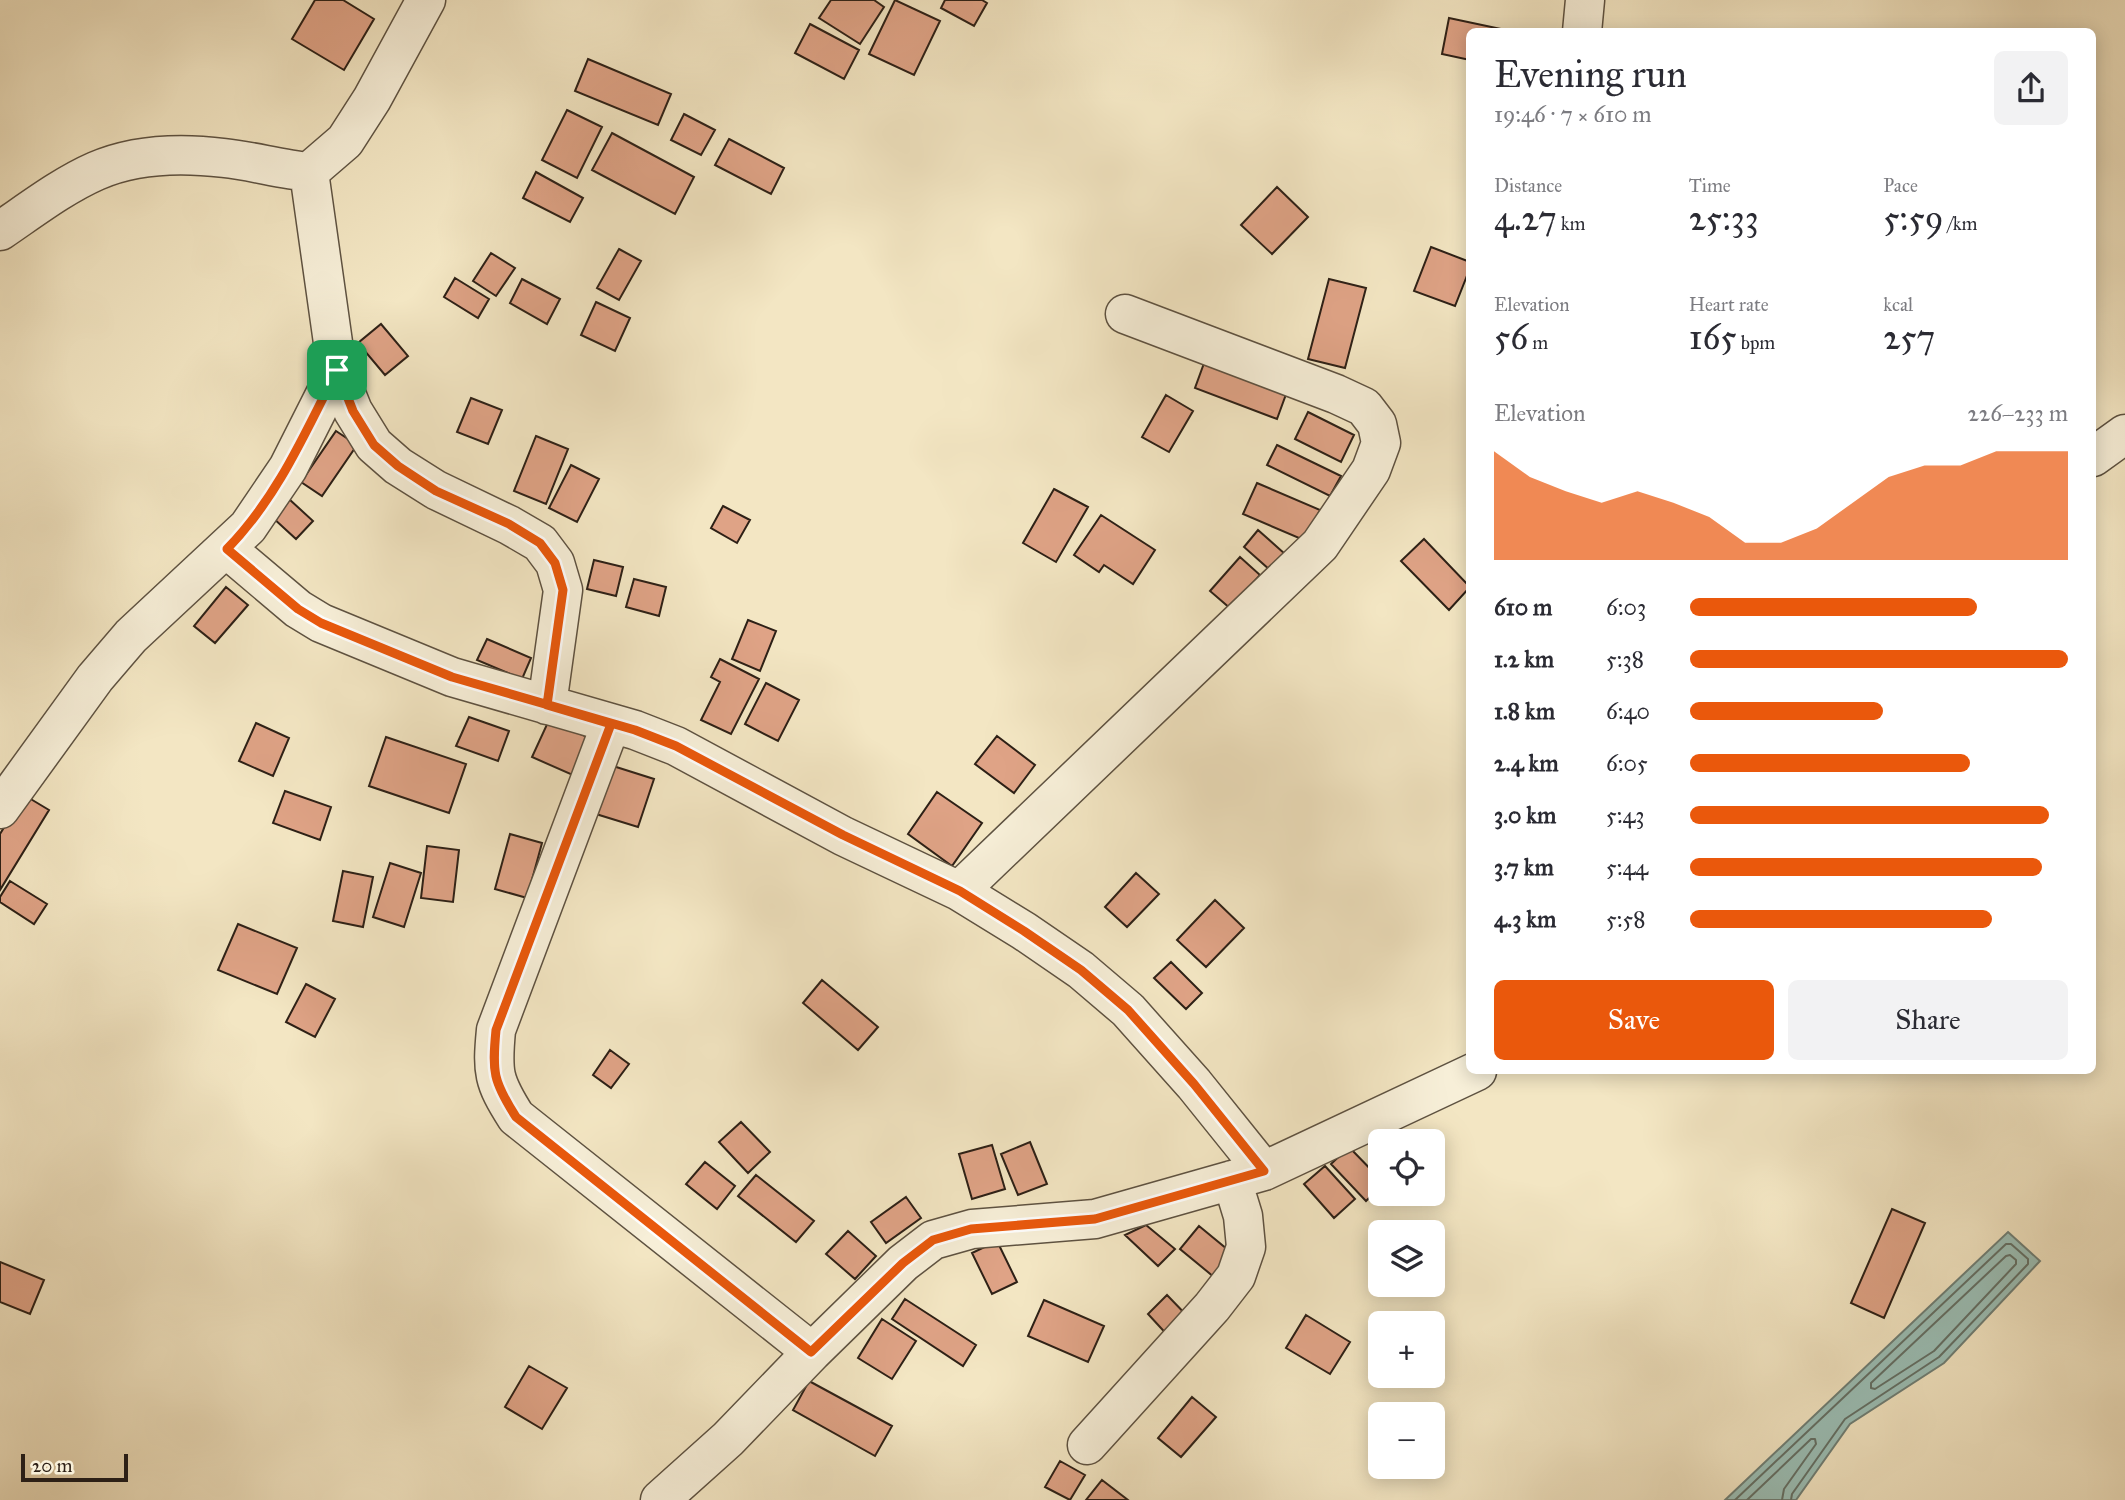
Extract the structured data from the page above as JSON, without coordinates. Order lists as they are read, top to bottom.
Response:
{
  "scale_bar": "20 m",
  "page": {
    "heading": ["Evening run", "19:46 · 7 × 610 m"],
    "stats": [
      ["Distance", "4.27 km"],
      ["Time", "25:33"],
      ["Pace", "5:59 /km"],
      ["Elevation", "56 m"],
      ["Heart rate", "165 bpm"],
      ["kcal", "257"]
    ],
    "chart": ["Elevation", "226–233 m"],
    "list": [
      {
        "name": "610 m",
        "note": "6:03"
      },
      {
        "name": "1.2 km",
        "note": "5:38"
      },
      {
        "name": "1.8 km",
        "note": "6:40"
      },
      {
        "name": "2.4 km",
        "note": "6:05"
      },
      {
        "name": "3.0 km",
        "note": "5:43"
      },
      {
        "name": "3.7 km",
        "note": "5:44"
      },
      {
        "name": "4.3 km",
        "note": "5:58"
      }
    ],
    "buttons": ["Save", "Share"],
    "map_buttons": ["+", "−"],
    "scale": "20 m"
  }
}
